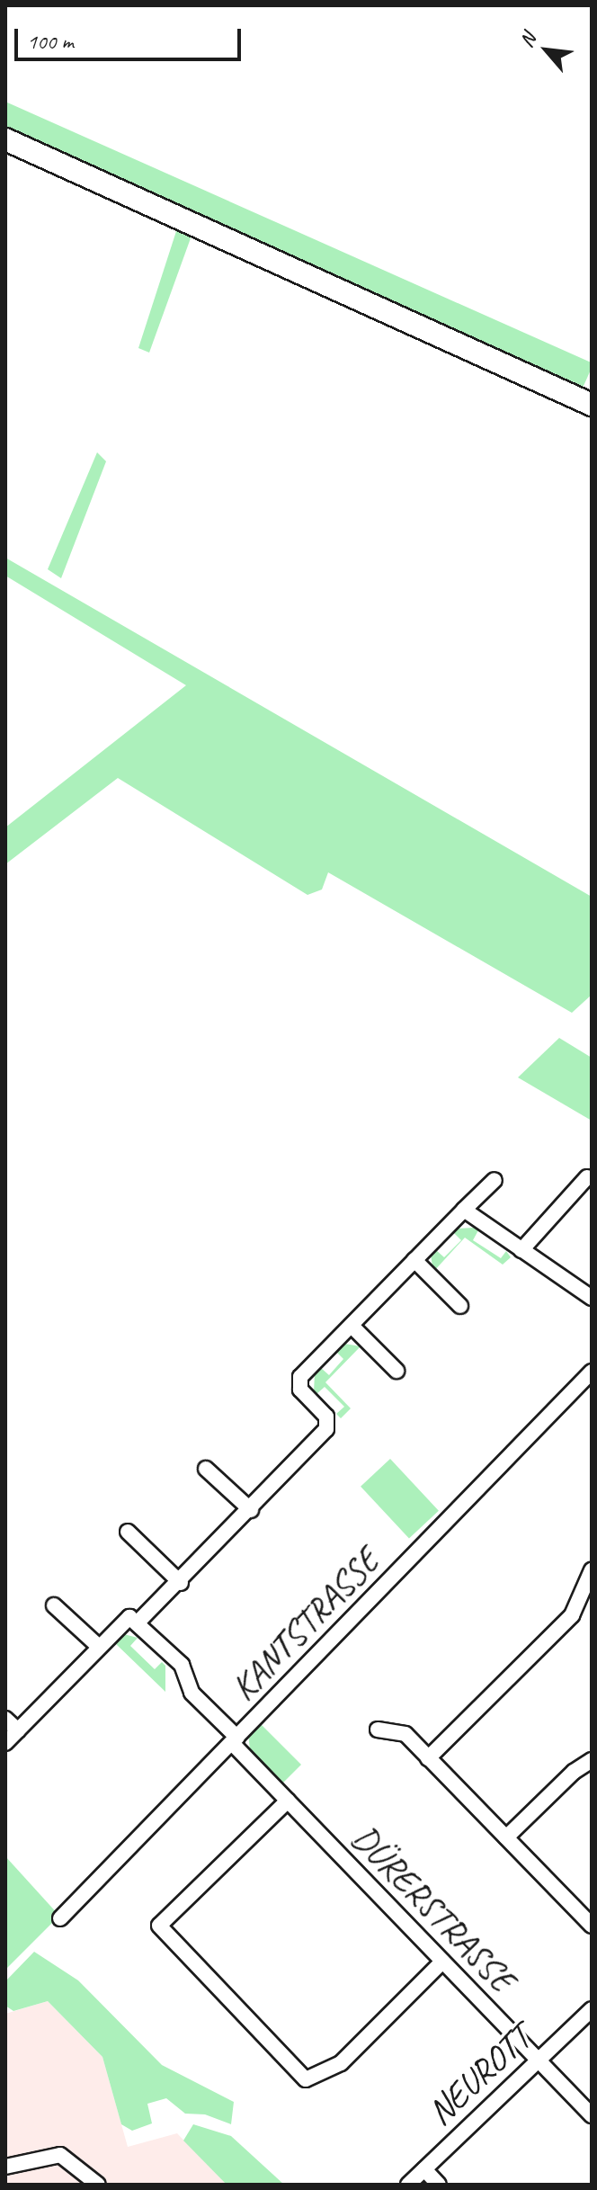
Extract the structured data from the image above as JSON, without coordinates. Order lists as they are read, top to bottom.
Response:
{
  "streets": {
    "street": ["KANTSTRASSE", "DÜRERSTRASSE", "NEUROTT"]
  },
  "crossings": [
    ["KANTSTRASSE", "DÜRERSTRASSE"],
    ["DÜRERSTRASSE", "NEUROTT"]
  ],
  "scale_bar": "100 m",
  "north": "top left"
}
